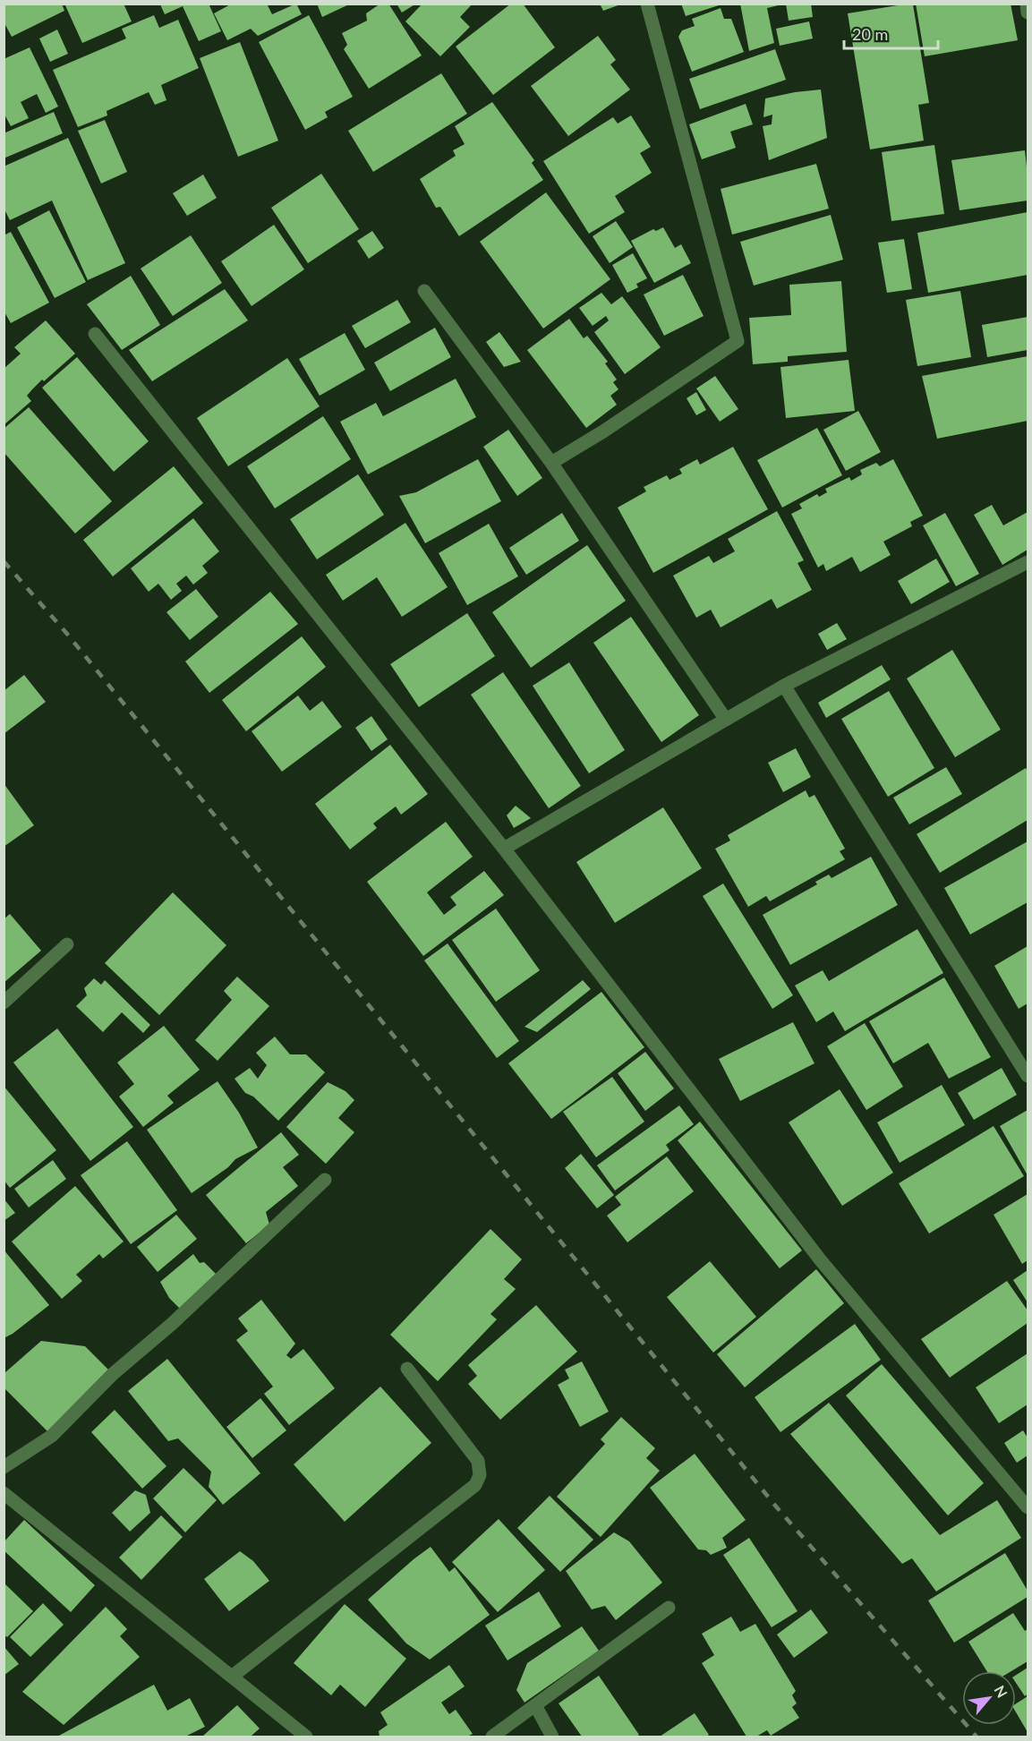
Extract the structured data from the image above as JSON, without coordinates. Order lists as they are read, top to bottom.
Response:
{
  "scale_bar": "20 m",
  "north": "top right"
}
